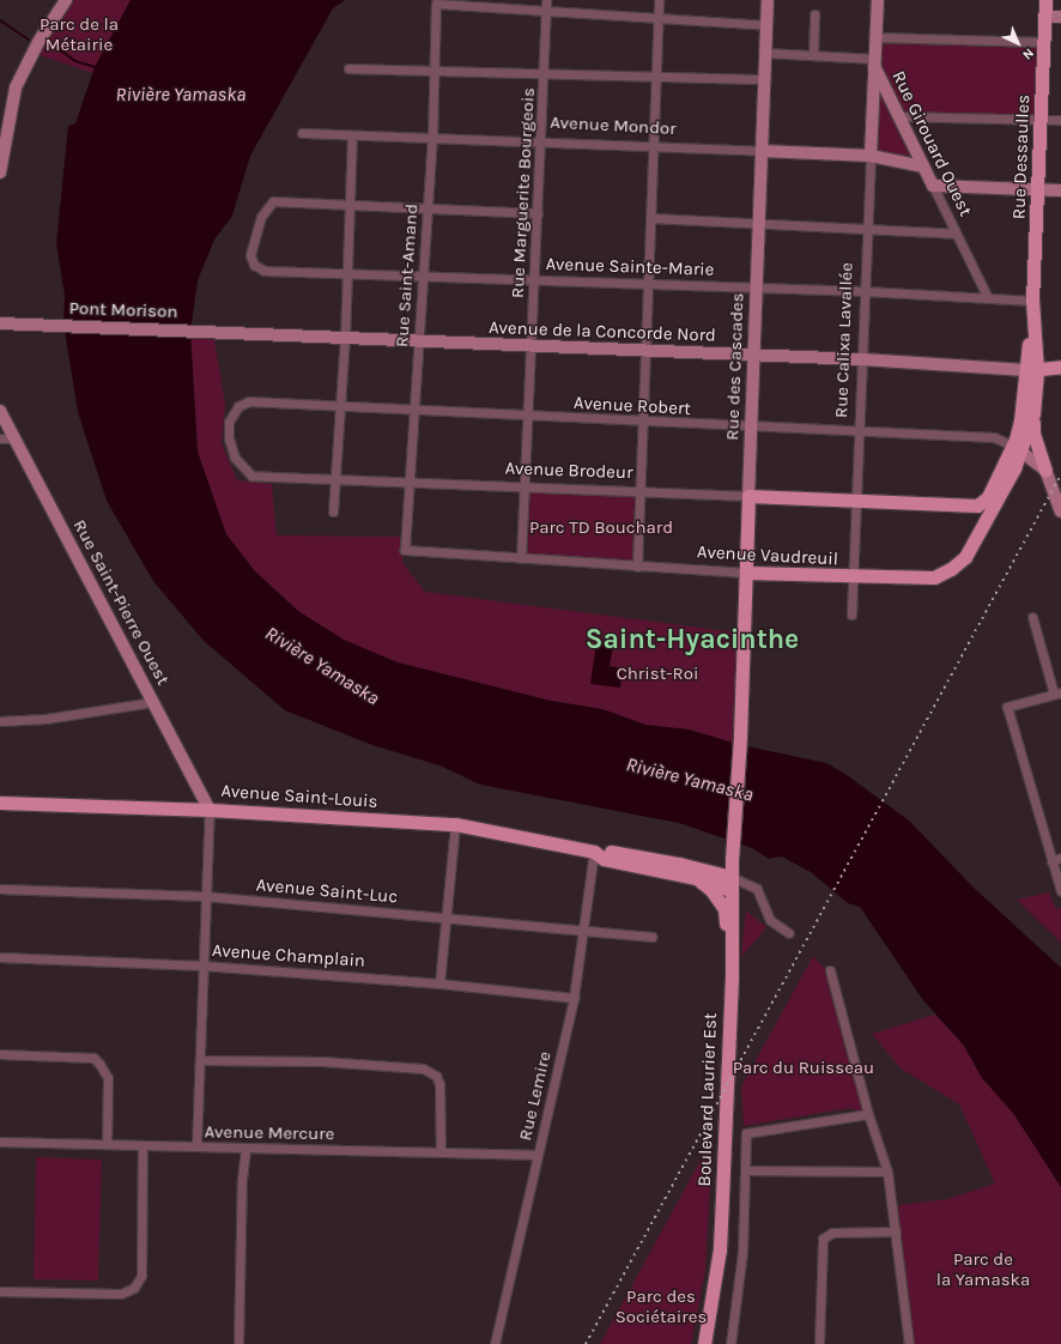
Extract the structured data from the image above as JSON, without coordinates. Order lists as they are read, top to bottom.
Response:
{
  "streets": {
    "main road": [
      "Rue Dessaulles",
      "Rue des Cascades",
      "Avenue Brodeur",
      "Avenue Vaudreuil",
      "Avenue Saint-Louis",
      "Boulevard Laurier Est"
    ],
    "street": [
      "Avenue Mondor",
      "Rue Girouard Ouest",
      "Rue Marguerite Bourgeois",
      "Avenue Sainte-Marie",
      "Rue Saint-Amand",
      "Pont Morison",
      "Avenue de la Concorde Nord",
      "Rue Calixa Lavallée",
      "Avenue Robert",
      "Rue Saint-Pierre Ouest",
      "Avenue Saint-Luc",
      "Avenue Champlain",
      "Rue Lemire",
      "Avenue Mercure"
    ]
  },
  "crossings": [
    ["Avenue Mondor", "Rue Girouard Ouest"],
    ["Avenue Mondor", "Rue Marguerite Bourgeois"],
    ["Avenue Mondor", "Rue Saint-Amand"],
    ["Avenue Mondor", "Rue Calixa Lavallée"],
    ["Avenue Mondor", "Rue des Cascades"],
    ["Rue Girouard Ouest", "Avenue Sainte-Marie"],
    ["Rue Girouard Ouest", "Rue Calixa Lavallée"],
    ["Rue Dessaulles", "Avenue Sainte-Marie"],
    ["Rue Dessaulles", "Avenue de la Concorde Nord"],
    ["Rue Dessaulles", "Avenue Robert"],
    ["Rue Dessaulles", "Avenue Brodeur"],
    ["Rue Dessaulles", "Avenue Vaudreuil"],
    ["Rue Marguerite Bourgeois", "Avenue Sainte-Marie"],
    ["Rue Marguerite Bourgeois", "Rue Saint-Amand"],
    ["Rue Marguerite Bourgeois", "Avenue de la Concorde Nord"],
    ["Rue Marguerite Bourgeois", "Avenue Robert"],
    ["Rue Marguerite Bourgeois", "Avenue Brodeur"],
    ["Rue Marguerite Bourgeois", "Avenue Vaudreuil"],
    ["Avenue Sainte-Marie", "Rue Saint-Amand"],
    ["Avenue Sainte-Marie", "Rue Calixa Lavallée"],
    ["Avenue Sainte-Marie", "Rue des Cascades"],
    ["Rue Saint-Amand", "Avenue de la Concorde Nord"],
    ["Rue Saint-Amand", "Avenue Robert"],
    ["Rue Saint-Amand", "Avenue Brodeur"],
    ["Rue Saint-Amand", "Avenue Vaudreuil"],
    ["Pont Morison", "Avenue de la Concorde Nord"],
    ["Avenue de la Concorde Nord", "Rue Calixa Lavallée"],
    ["Avenue de la Concorde Nord", "Rue des Cascades"],
    ["Rue Calixa Lavallée", "Avenue Robert"],
    ["Rue Calixa Lavallée", "Avenue Brodeur"],
    ["Rue Calixa Lavallée", "Avenue Vaudreuil"],
    ["Rue des Cascades", "Avenue Robert"],
    ["Rue des Cascades", "Avenue Brodeur"],
    ["Rue des Cascades", "Avenue Vaudreuil"],
    ["Rue des Cascades", "Boulevard Laurier Est"],
    ["Avenue Robert", "Avenue Brodeur"],
    ["Rue Saint-Pierre Ouest", "Avenue Saint-Louis"],
    ["Avenue Saint-Louis", "Rue Lemire"],
    ["Avenue Saint-Louis", "Boulevard Laurier Est"],
    ["Avenue Saint-Luc", "Rue Lemire"],
    ["Avenue Champlain", "Rue Lemire"],
    ["Rue Lemire", "Avenue Mercure"]
  ],
  "districts": ["Saint-Hyacinthe"],
  "water": ["Rivière Yamaska"],
  "parks": [
    "Parc de la Métairie",
    "Parc TD Bouchard",
    "Christ-Roi",
    "Parc du Ruisseau",
    "Parc de la Yamaska",
    "Parc des Sociétaires"
  ],
  "north": "bottom right"
}
